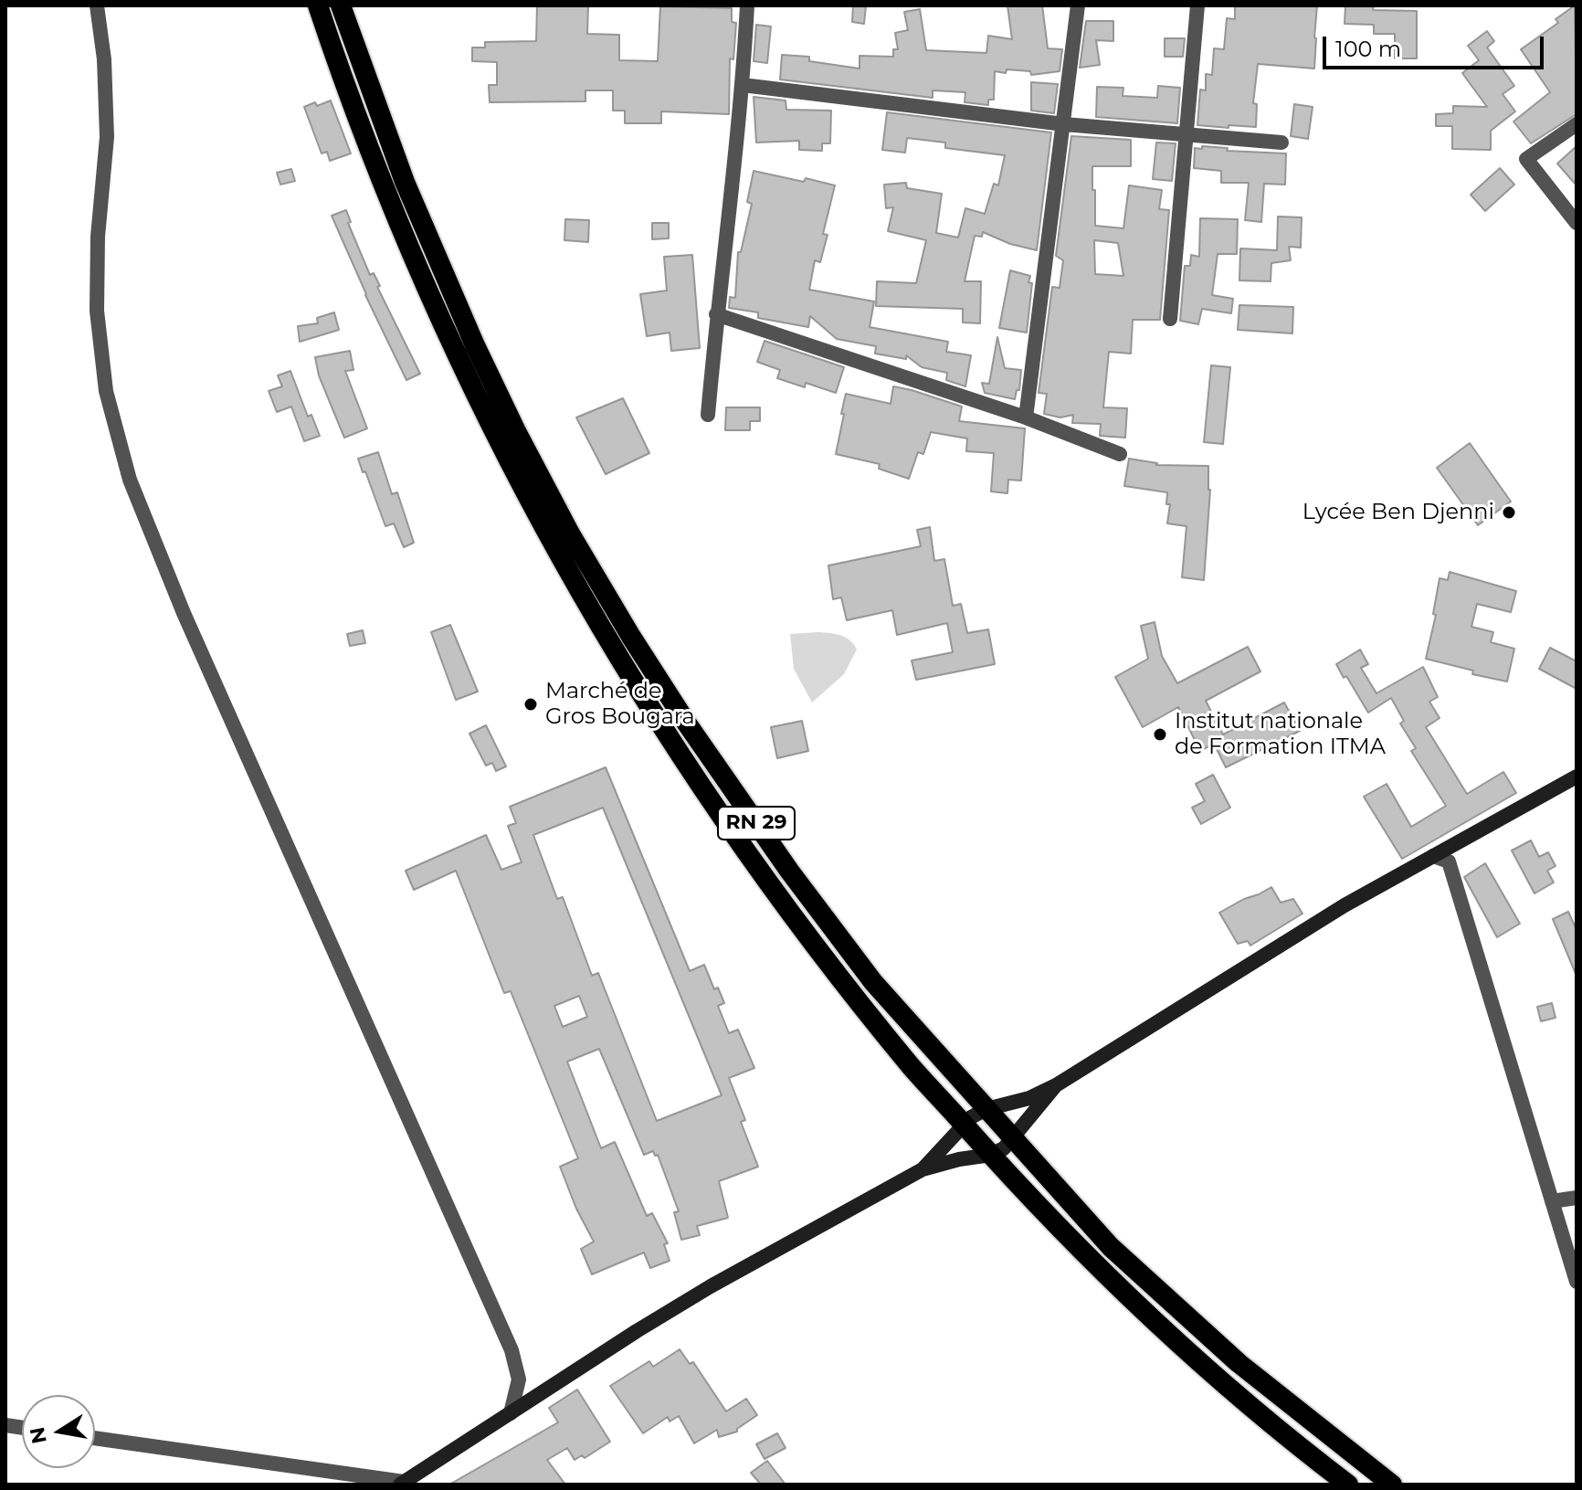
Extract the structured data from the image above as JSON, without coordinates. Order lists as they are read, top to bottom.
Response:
{
  "streets": {
    "highway": ["RN 29"]
  },
  "places": ["Lycée Ben Djenni", "Marché de Gros Bougara", "Institut nationale de Formation ITMA"],
  "scale_bar": "100 m",
  "north": "left"
}
